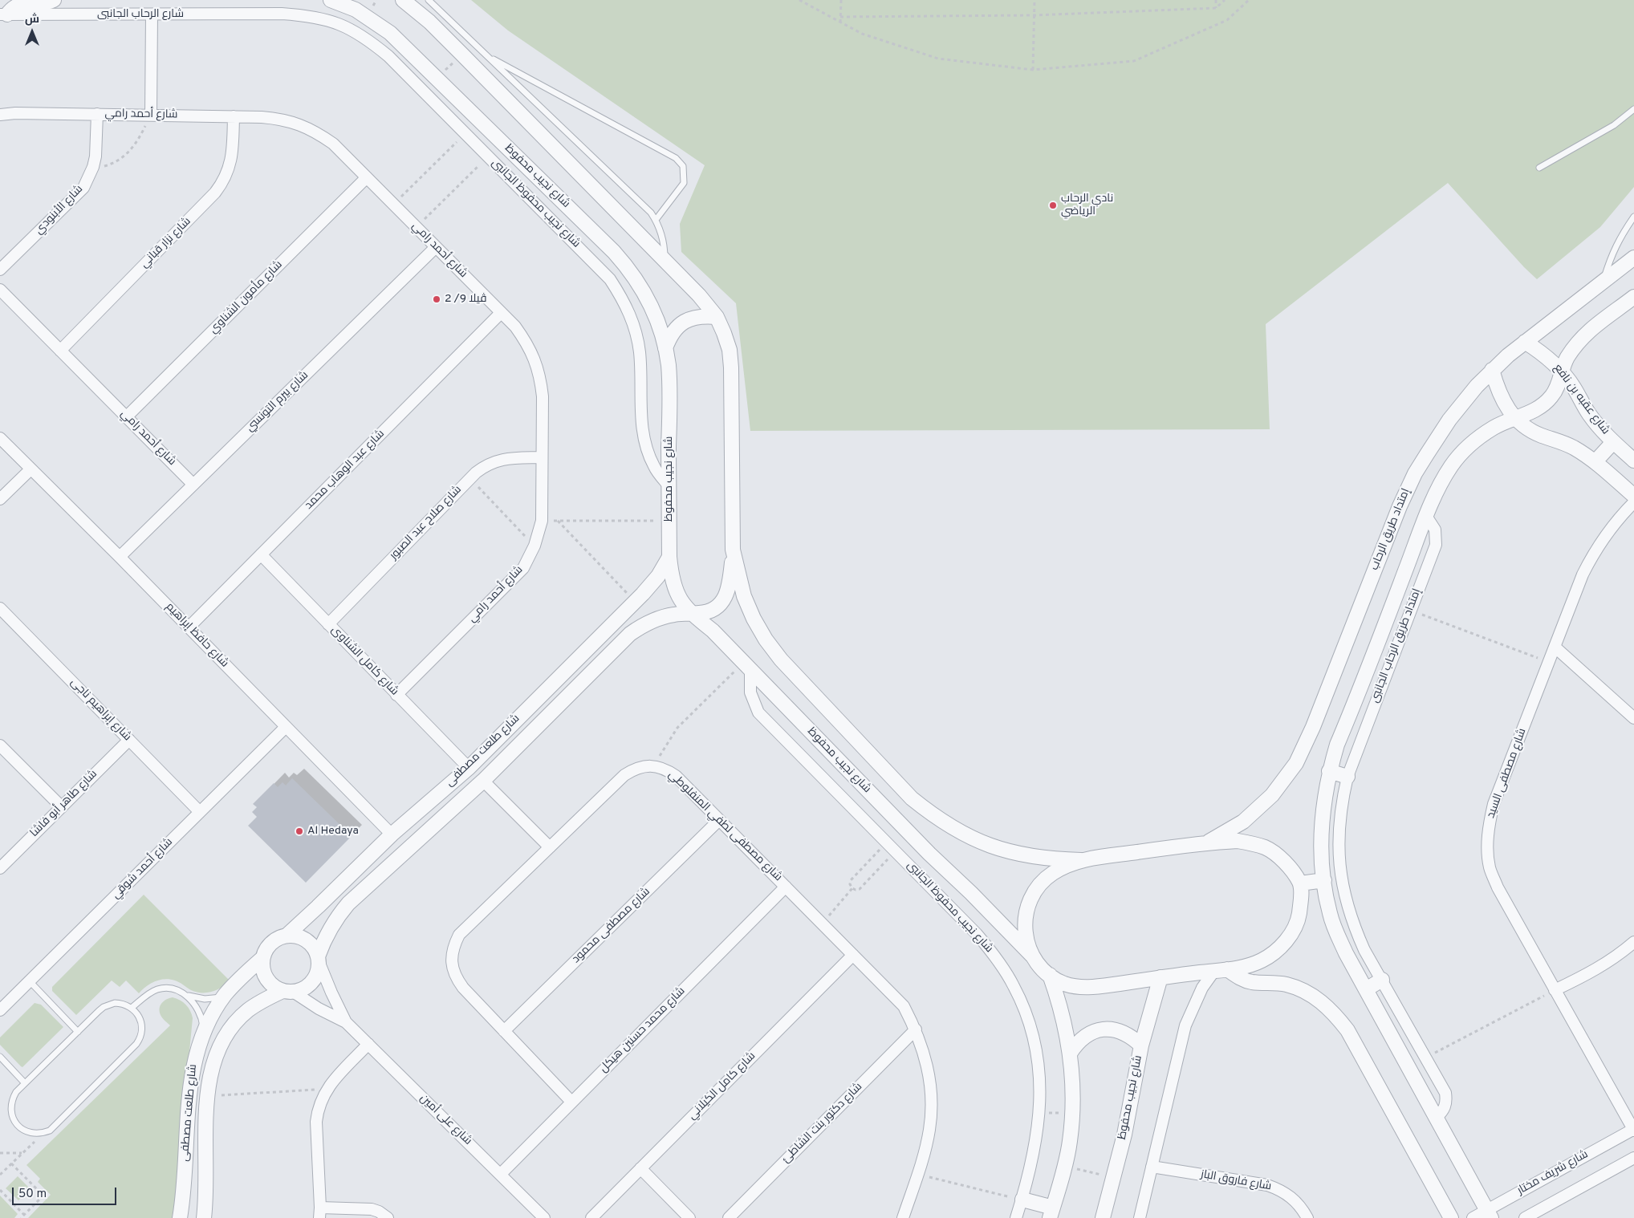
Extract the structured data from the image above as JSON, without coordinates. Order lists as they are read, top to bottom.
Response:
{
  "streets": {
    "street": [
      "شارع الرحاب الجانبى",
      "شارع أحمد رامي",
      "شارع نجيب محفوظ",
      "شارع نجيب محفوظ الجانبى",
      "شارع الأبنودي",
      "شارع نزار قباني",
      "شارع مأمون الشناوي",
      "شارع عقبه بن نافع",
      "شارع بيرم التونسي",
      "شارع عبد الوهاب محمد",
      "شارع صلاح عبد الصبور",
      "إمتداد طريق الرحاب",
      "شارع حافظ إبراهيم",
      "إمتداد طريق الرحاب الجانبى",
      "شارع كامل الشناوى",
      "شارع إبراهيم ناجى",
      "شارع طلعت مصطفى",
      "شارع مصطفى السيد",
      "شارع طاهر أبو فاشا",
      "شارع مصطفى لطفي المنفلوطي",
      "شارع أحمد شوقي",
      "شارع مصطفى محمود",
      "شارع محمد حسنين هيكل",
      "شارع كامل الكيلاني",
      "شارع على أمين",
      "شارع دكتور بنت الشاطئ",
      "شارع شريف مختار",
      "شارع فاروق الباز"
    ]
  },
  "crossings": [
    ["شارع الرحاب الجانبى", "شارع نجيب محفوظ الجانبى"],
    ["شارع أحمد رامي", "شارع الأبنودي"],
    ["شارع أحمد رامي", "شارع نزار قباني"],
    ["شارع أحمد رامي", "شارع مأمون الشناوي"],
    ["شارع أحمد رامي", "شارع بيرم التونسي"],
    ["شارع أحمد رامي", "شارع عبد الوهاب محمد"],
    ["شارع أحمد رامي", "شارع صلاح عبد الصبور"],
    ["شارع أحمد رامي", "شارع كامل الشناوى"],
    ["شارع نجيب محفوظ", "شارع نجيب محفوظ الجانبى"],
    ["شارع نجيب محفوظ", "شارع طلعت مصطفى"],
    ["شارع عقبه بن نافع", "إمتداد طريق الرحاب"],
    ["شارع بيرم التونسي", "شارع حافظ إبراهيم"],
    ["شارع عبد الوهاب محمد", "شارع حافظ إبراهيم"],
    ["شارع عبد الوهاب محمد", "شارع كامل الشناوى"],
    ["شارع صلاح عبد الصبور", "شارع كامل الشناوى"],
    ["شارع حافظ إبراهيم", "شارع طلعت مصطفى"],
    ["شارع حافظ إبراهيم", "شارع أحمد شوقي"],
    ["شارع كامل الشناوى", "شارع طلعت مصطفى"],
    ["شارع إبراهيم ناجى", "شارع طاهر أبو فاشا"],
    ["شارع إبراهيم ناجى", "شارع أحمد شوقي"],
    ["شارع طلعت مصطفى", "شارع على أمين"],
    ["شارع مصطفى السيد", "شارع شريف مختار"],
    ["شارع مصطفى لطفي المنفلوطي", "شارع مصطفى محمود"],
    ["شارع مصطفى لطفي المنفلوطي", "شارع محمد حسنين هيكل"],
    ["شارع مصطفى لطفي المنفلوطي", "شارع كامل الكيلاني"],
    ["شارع مصطفى لطفي المنفلوطي", "شارع دكتور بنت الشاطئ"],
    ["شارع محمد حسنين هيكل", "شارع على أمين"]
  ],
  "places": ["نادي الرحاب الرياضي", "ڤيلا 9/ 2", "Al Hedaya"],
  "scale_bar": "50 m",
  "north": "top"
}
